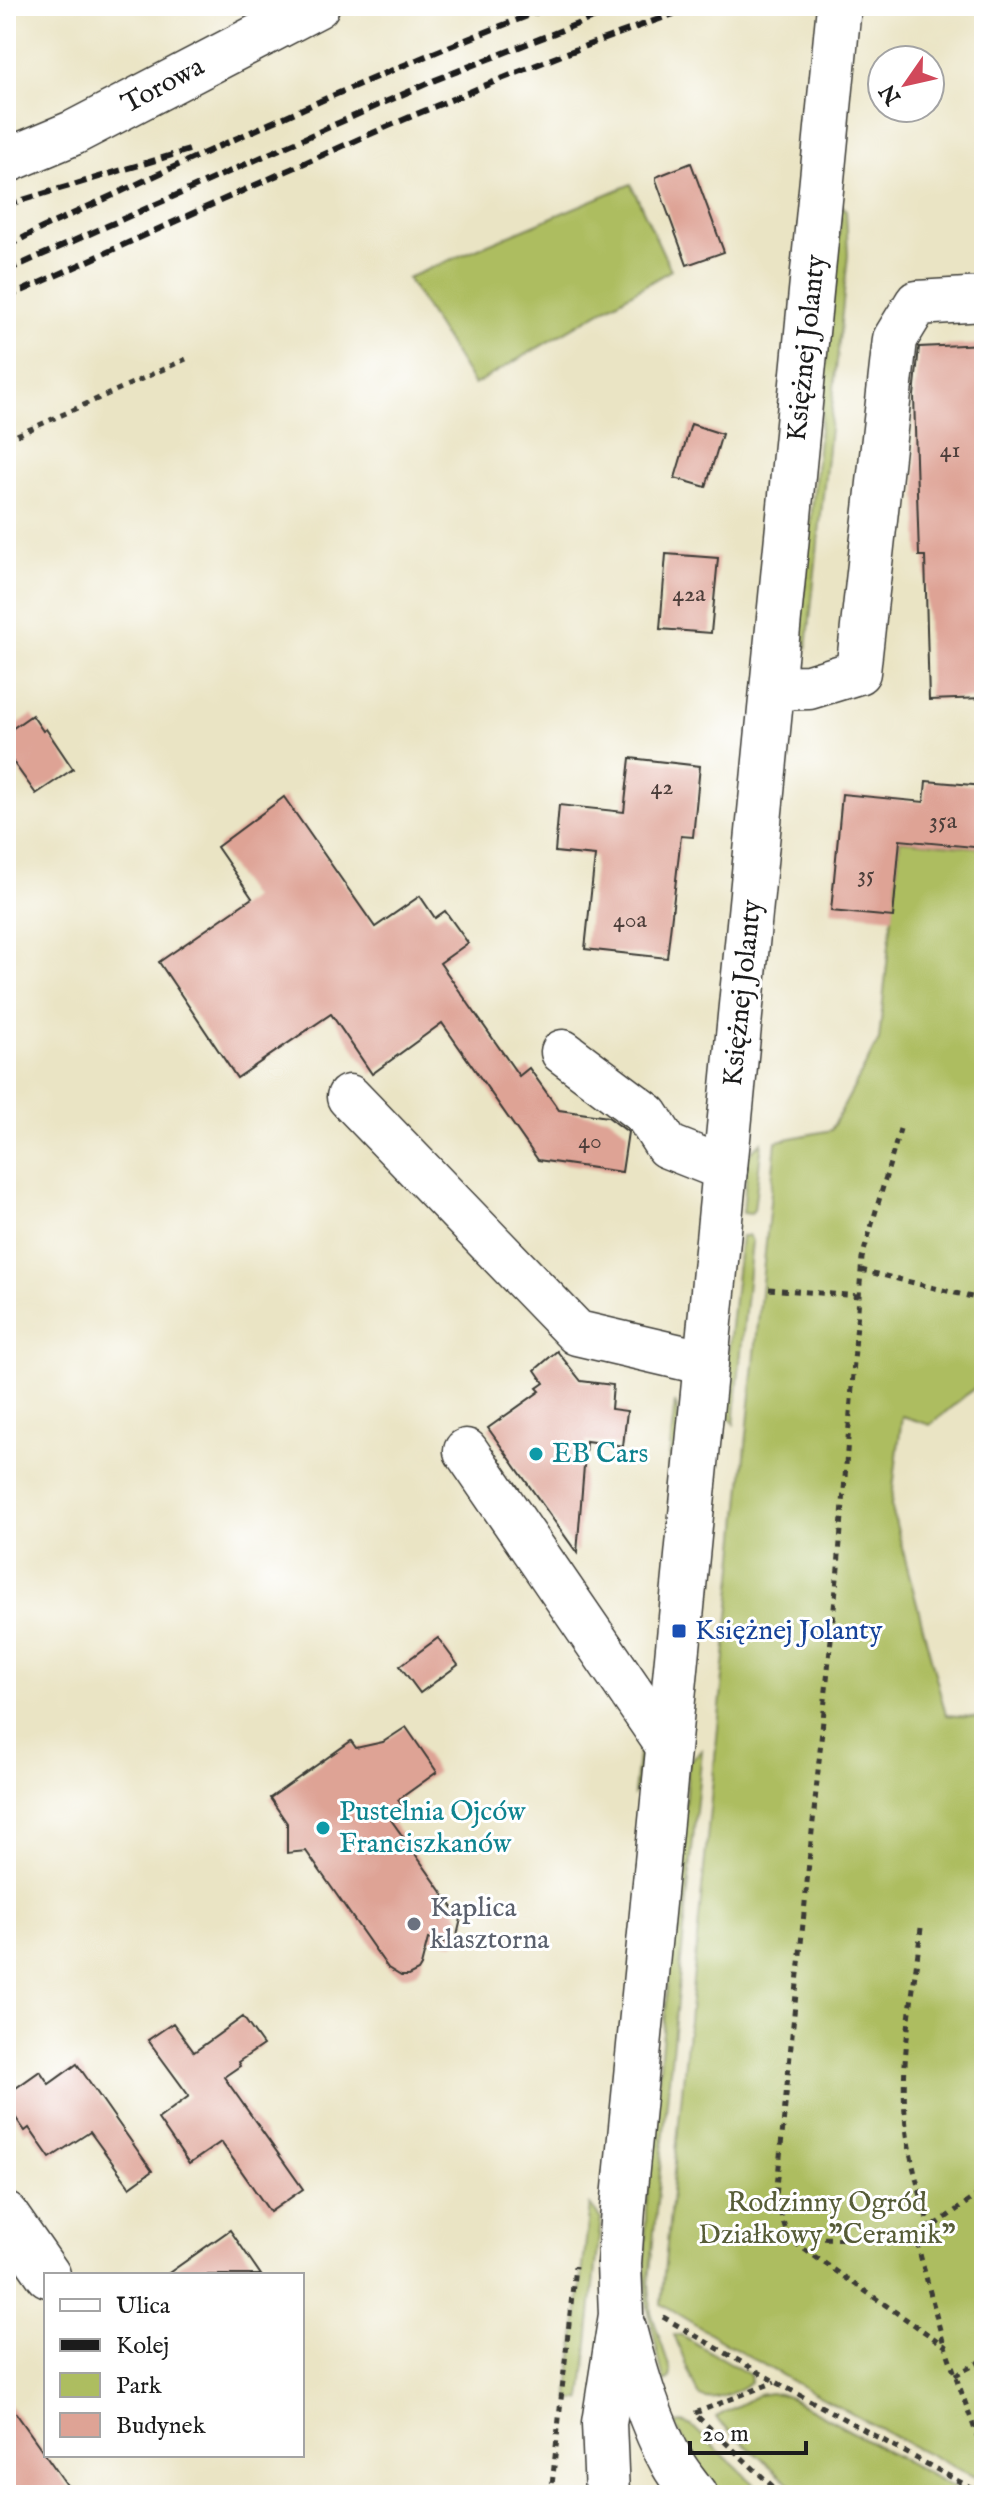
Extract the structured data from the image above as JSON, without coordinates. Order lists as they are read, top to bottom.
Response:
{
  "streets": {
    "street": ["Torowa", "Księżnej Jolanty"]
  },
  "parks": ["Rodzinny Ogród Działkowy \"Ceramik\""],
  "places": {
    "other": ["EB Cars", "Pustelnia Ojców Franciszkanów", "Kaplica klasztorna"],
    "transit": ["Księżnej Jolanty"]
  },
  "house_numbers": [
    "41",
    "42a",
    "42",
    "35a",
    "35",
    "40a",
    "40"
  ],
  "legend": [
    "Ulica",
    "Kolej",
    "Park",
    "Budynek"
  ],
  "scale_bar": "20 m",
  "north": "bottom left"
}
